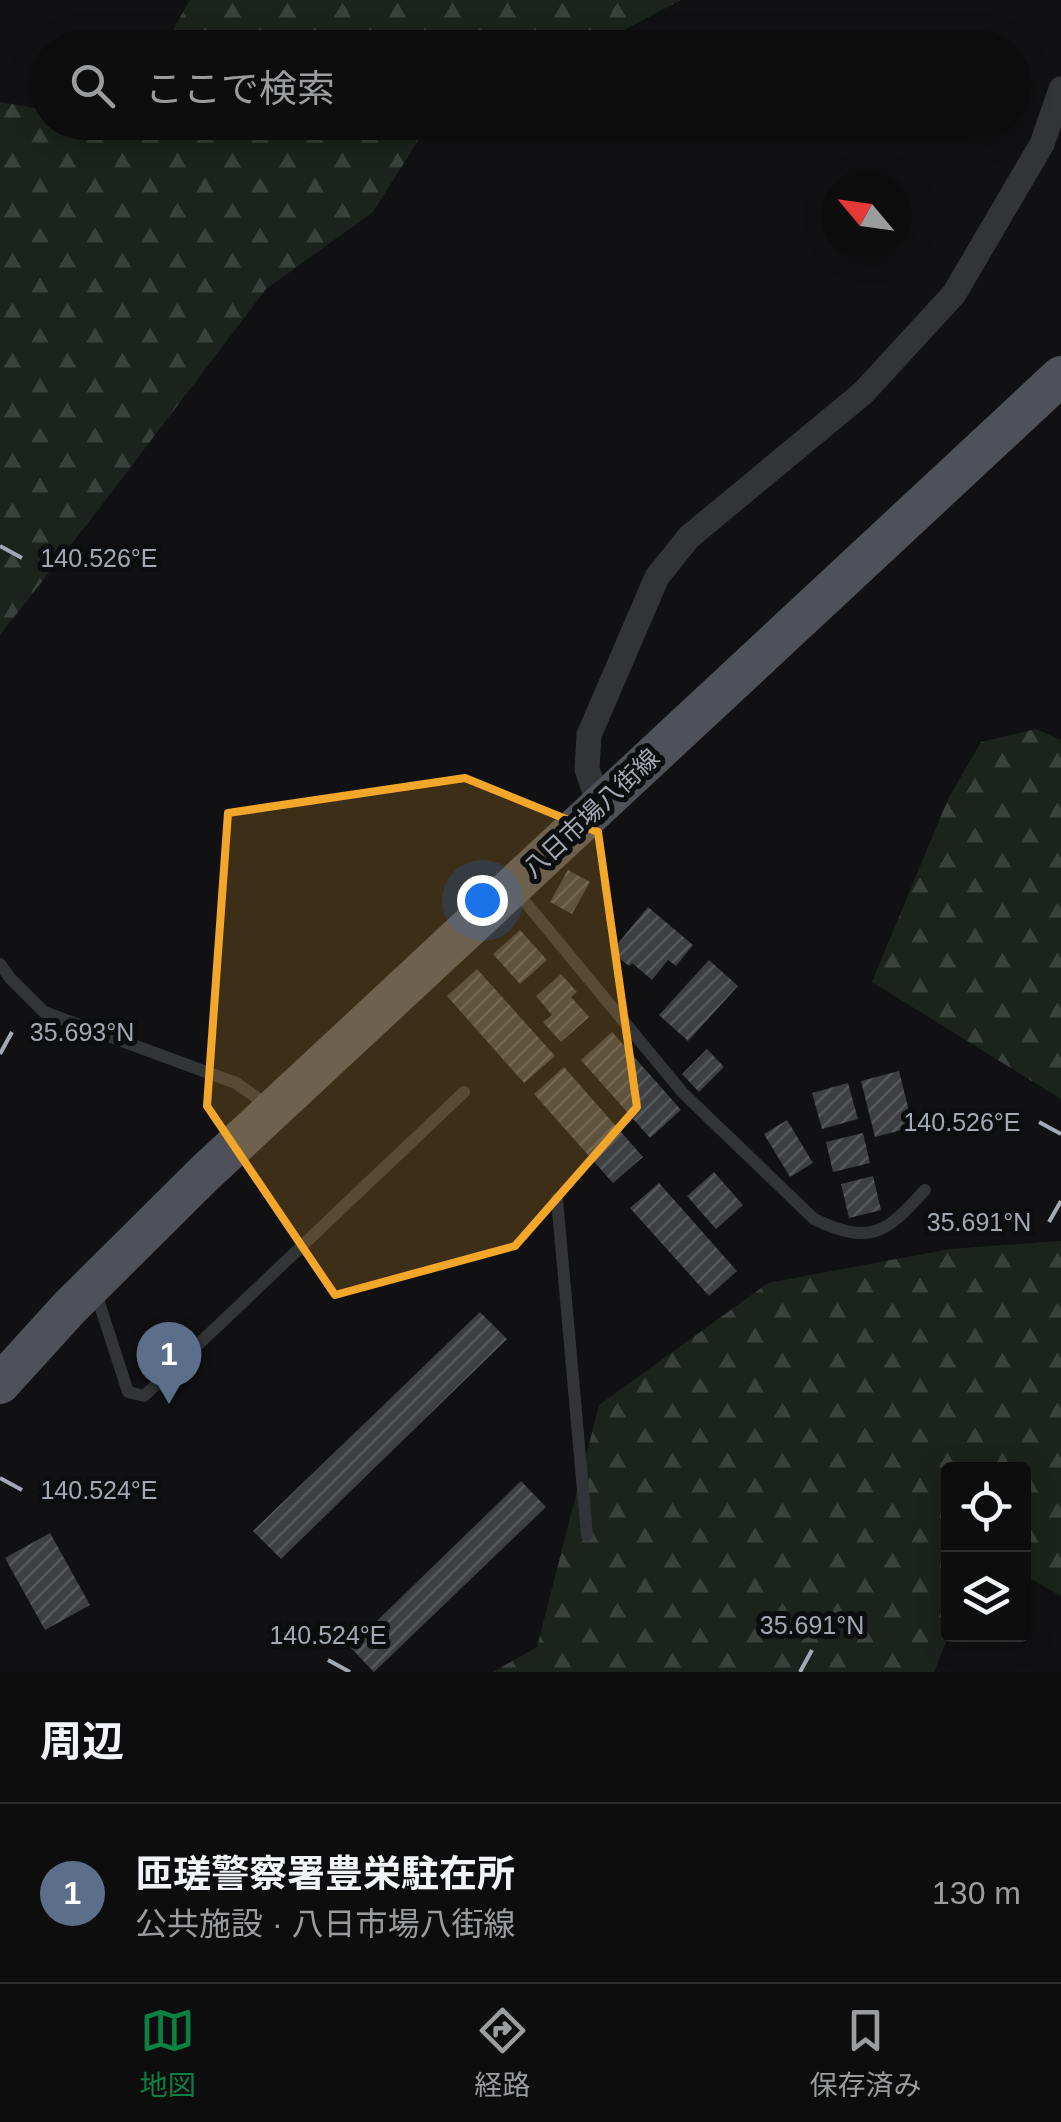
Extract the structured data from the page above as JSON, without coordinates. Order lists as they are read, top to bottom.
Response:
{
  "streets": {
    "main road": ["八日市場八街線"]
  },
  "north": "top left",
  "page": {
    "search": "ここで検索",
    "pins": "1",
    "heading": "周辺",
    "list": [
      {
        "mark": "1",
        "name": "匝瑳警察署豊栄駐在所",
        "note": "公共施設 · 八日市場八街線",
        "value": "130 m"
      }
    ],
    "nav": ["地図", "経路", "保存済み"]
  },
  "coordinates": [
    "140.526°E",
    "35.693°N",
    "35.691°N",
    "140.524°E"
  ]
}
